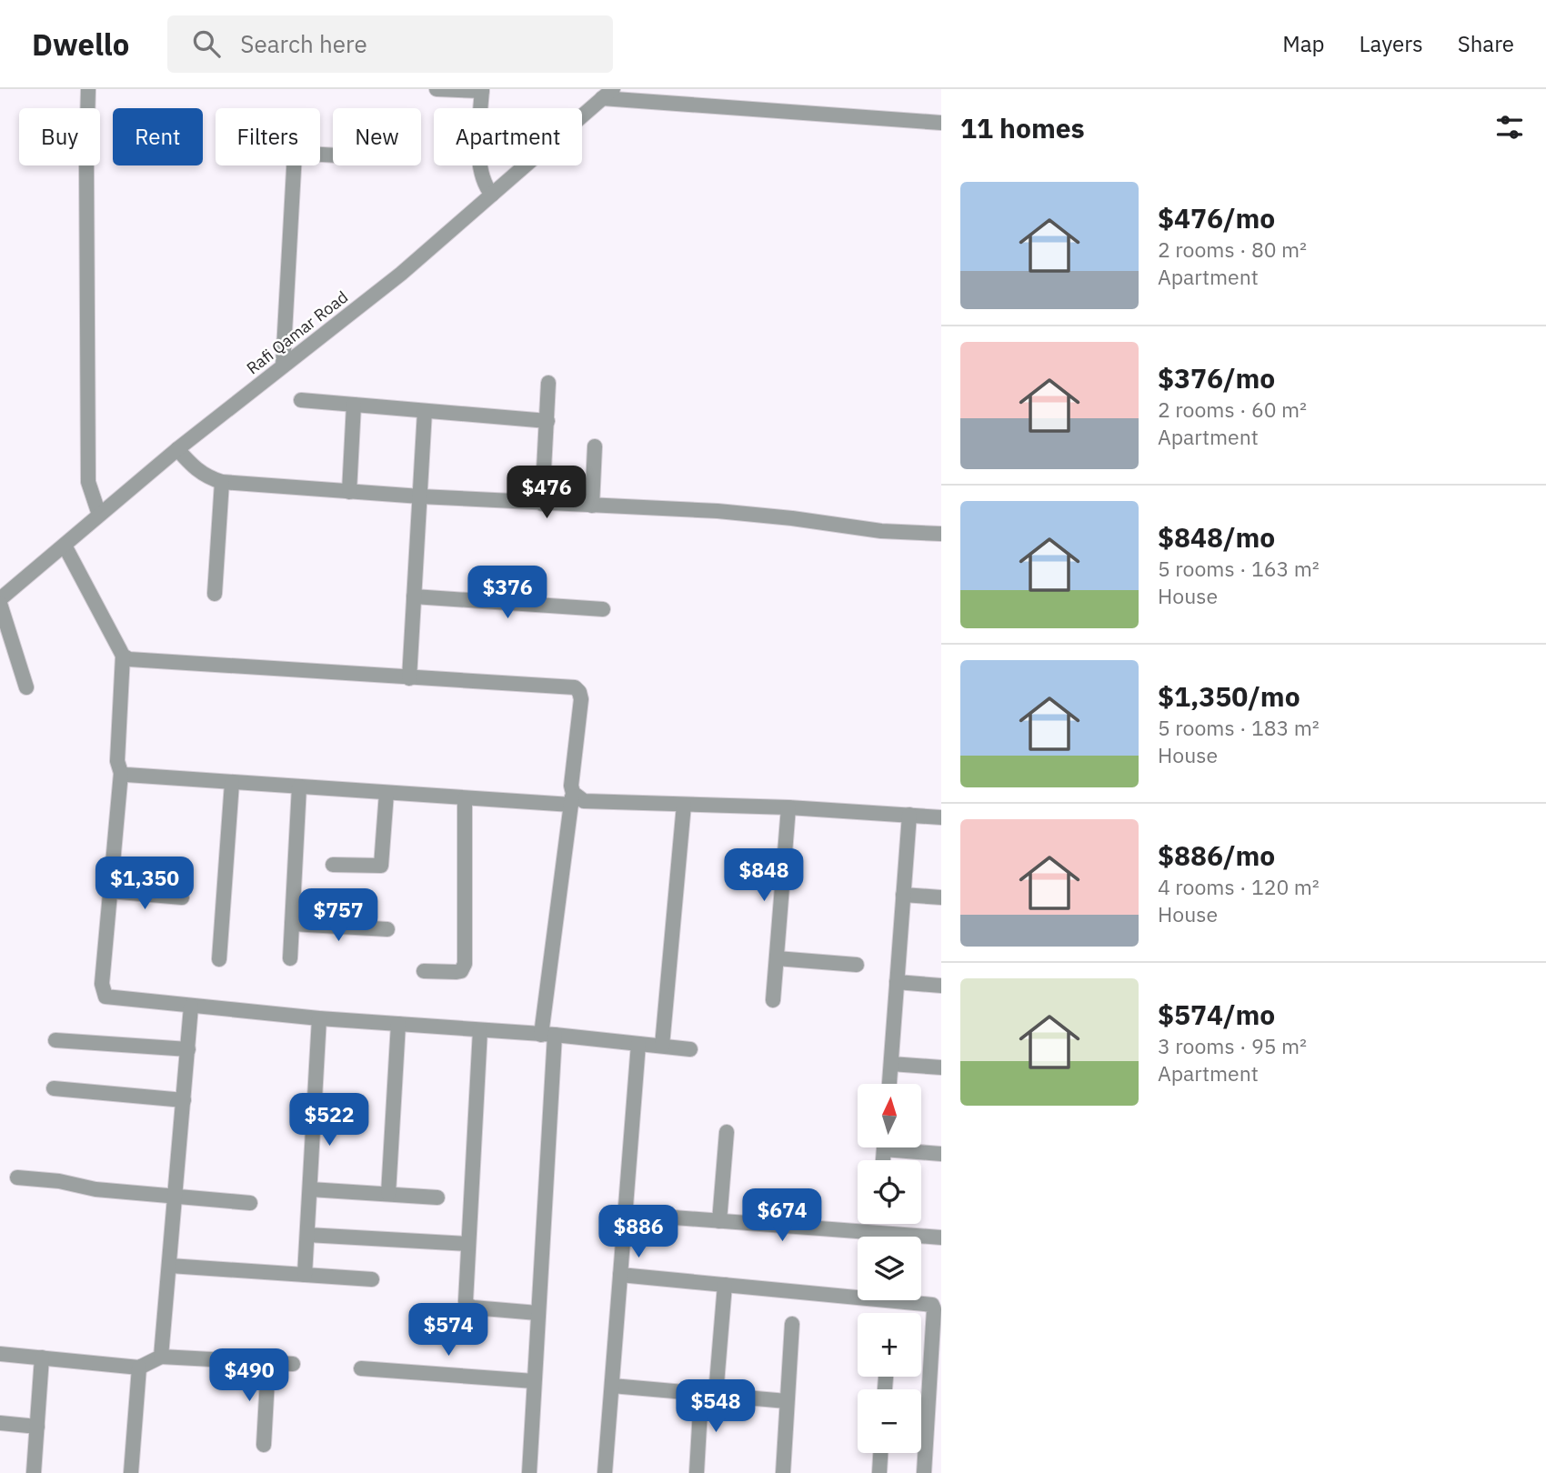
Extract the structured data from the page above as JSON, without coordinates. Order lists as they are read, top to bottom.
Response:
{
  "streets": {
    "street": ["Rafi Qamar Road"]
  },
  "north": "top",
  "page": {
    "header": "Dwello",
    "search": "Search here",
    "nav": ["Map", "Layers", "Share"],
    "heading": "11 homes",
    "chip": [
      "Buy",
      "Rent",
      "Filters",
      "New",
      "Apartment"
    ],
    "list": [
      {
        "name": "$476/mo",
        "note": "2 rooms · 80 m² · Apartment"
      },
      {
        "name": "$376/mo",
        "note": "2 rooms · 60 m² · Apartment"
      },
      {
        "name": "$848/mo",
        "note": "5 rooms · 163 m² · House"
      },
      {
        "name": "$1,350/mo",
        "note": "5 rooms · 183 m² · House"
      },
      {
        "name": "$886/mo",
        "note": "4 rooms · 120 m² · House"
      },
      {
        "name": "$574/mo",
        "note": "3 rooms · 95 m² · Apartment"
      }
    ],
    "price": [
      "$476",
      "$376",
      "$848",
      "$1,350",
      "$757",
      "$522",
      "$674",
      "$886",
      "$574",
      "$490",
      "$548"
    ],
    "map_buttons": ["+", "−"]
  }
}
